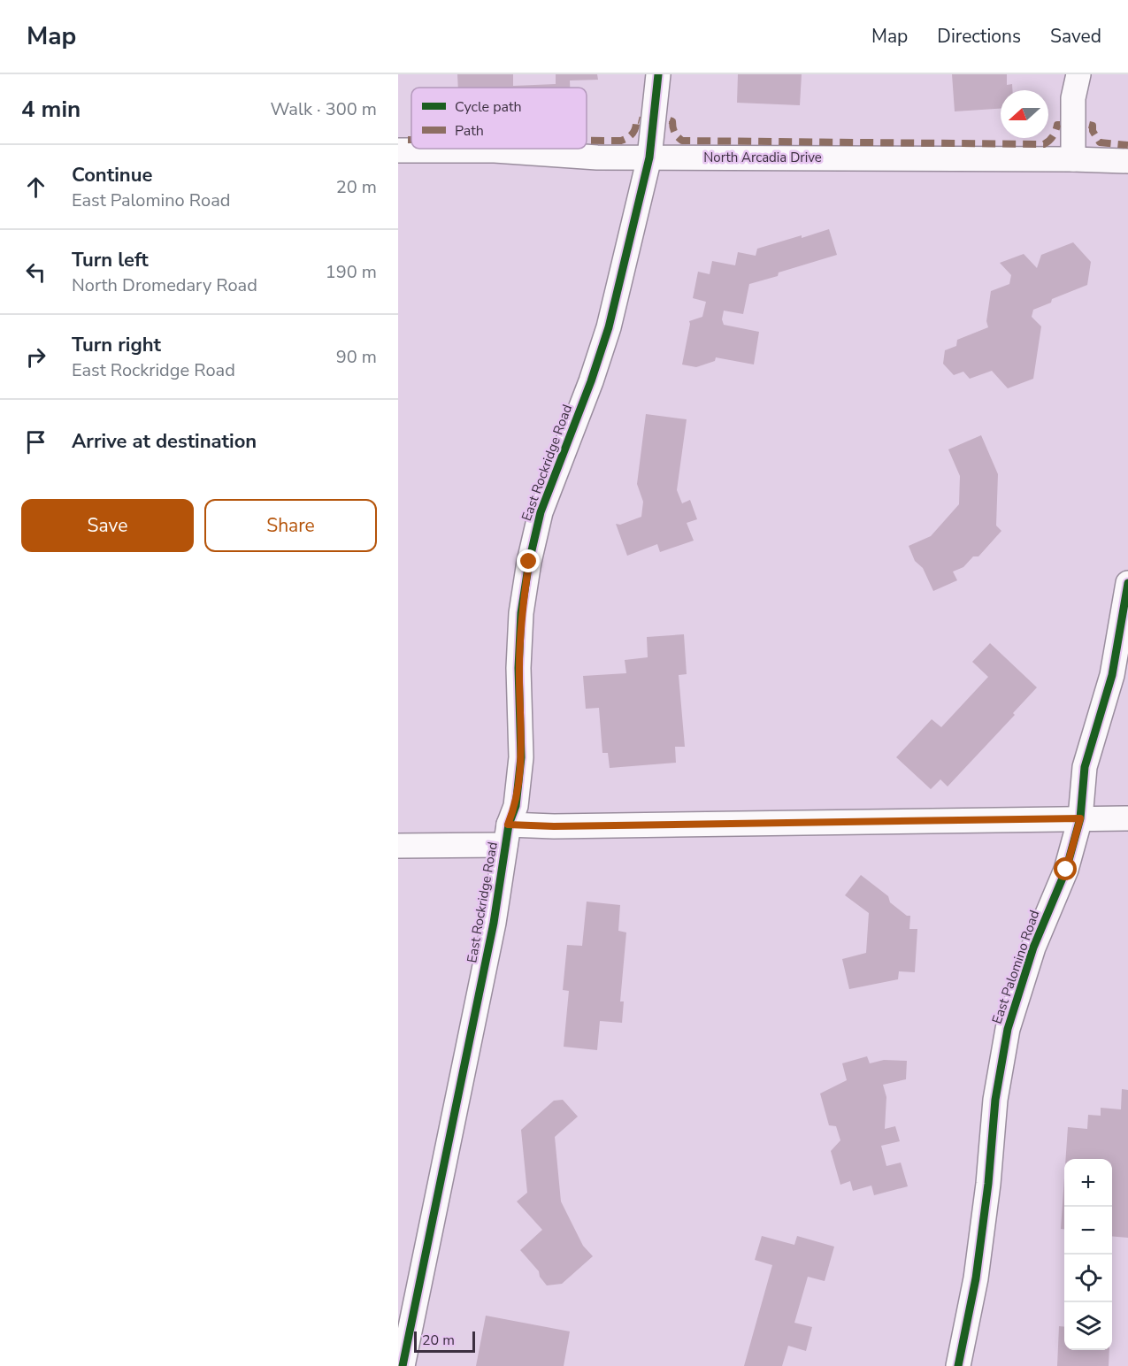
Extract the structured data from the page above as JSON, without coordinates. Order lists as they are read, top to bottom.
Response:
{
  "streets": {
    "street": ["North Arcadia Drive", "East Rockridge Road", "East Palomino Road"]
  },
  "crossings": [
    ["North Arcadia Drive", "East Rockridge Road"]
  ],
  "legend": ["Cycle path", "Path"],
  "scale_bar": "20 m",
  "north": "left",
  "page": {
    "header": "Map",
    "nav": ["Map", "Directions", "Saved"],
    "heading": ["4 min", "Walk · 300 m"],
    "list": [
      ["Continue", "East Palomino Road", "20 m"],
      ["Turn left", "North Dromedary Road", "190 m"],
      ["Turn right", "East Rockridge Road", "90 m"],
      "Arrive at destination"
    ],
    "buttons": ["Save", "Share"],
    "map_buttons": ["+", "−"],
    "scale": "20 m"
  }
}
